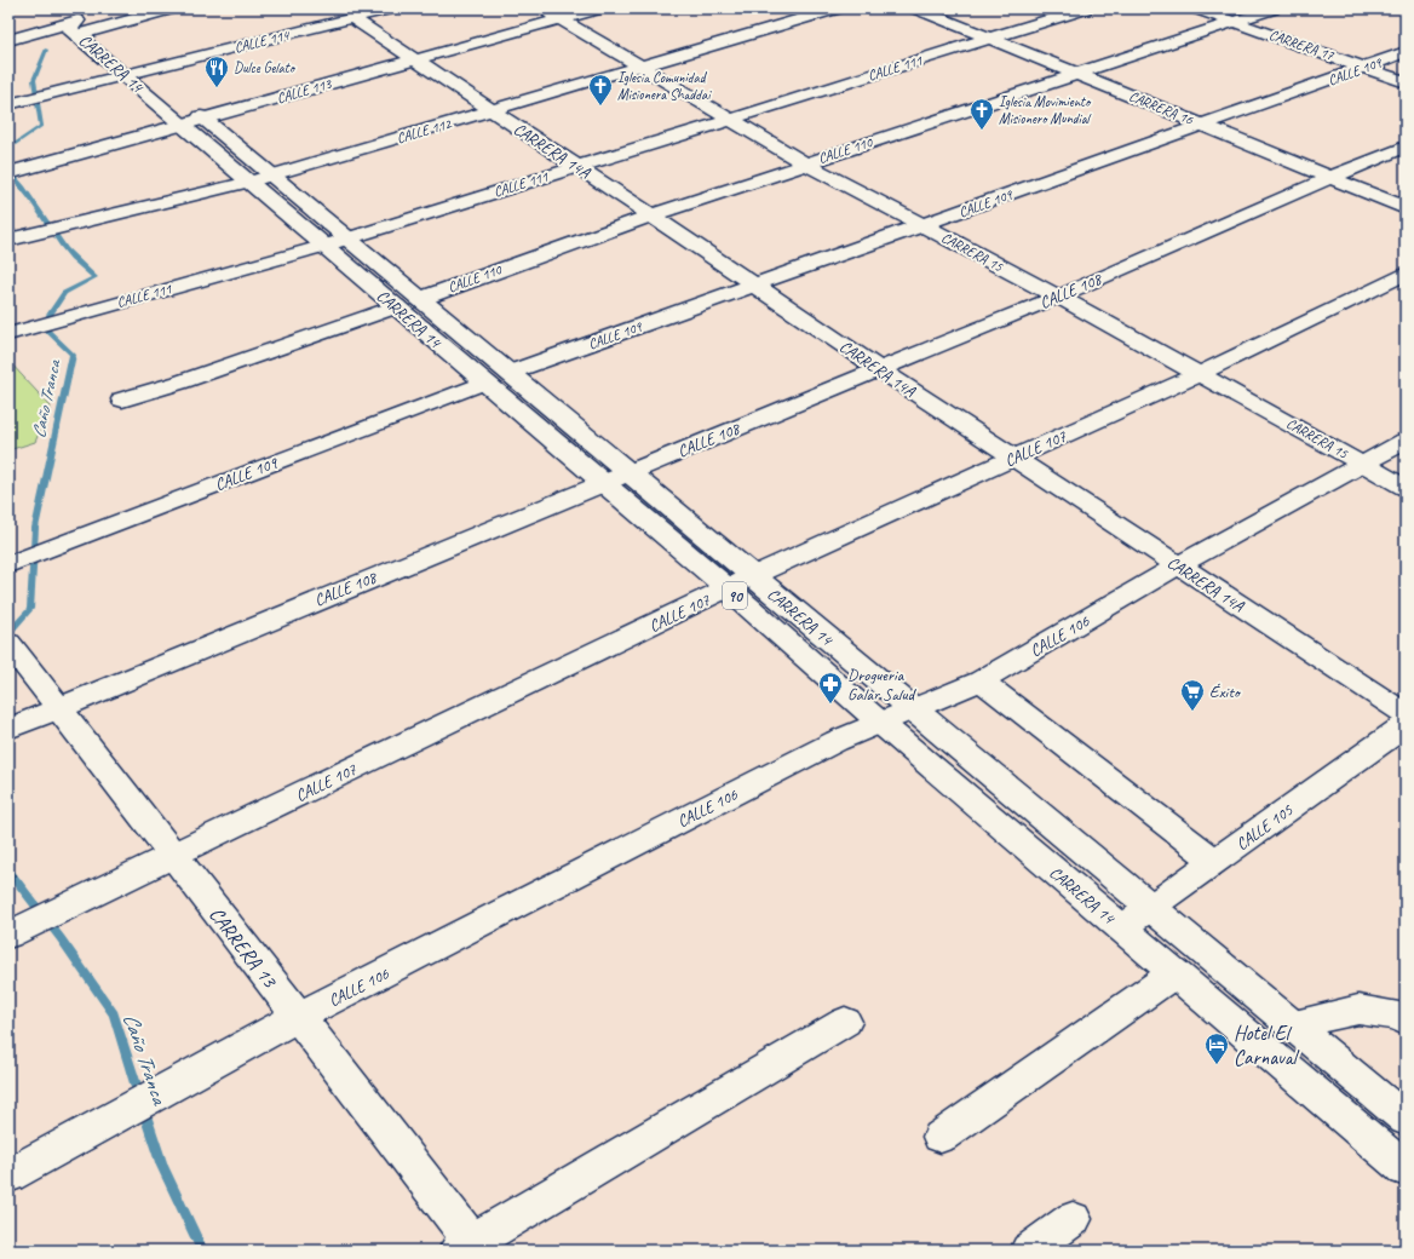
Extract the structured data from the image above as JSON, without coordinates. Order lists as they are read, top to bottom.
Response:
{
  "streets": {
    "street": [
      "CALLE 114",
      "CARRERA 17",
      "CARRERA 14",
      "CALLE 111",
      "CALLE 109",
      "CALLE 113",
      "CARRERA 16",
      "CALLE 112",
      "CARRERA 14A",
      "CALLE 110",
      "CARRERA 15",
      "CALLE 108",
      "CALLE 107",
      "90",
      "CALLE 106",
      "CALLE 105",
      "CARRERA 13"
    ]
  },
  "crossings": [
    ["CALLE 114", "CARRERA 14"],
    ["CALLE 114", "CARRERA 14A"],
    ["CARRERA 17", "CALLE 109"],
    ["CARRERA 17", "CALLE 110"],
    ["CARRERA 14", "CALLE 111"],
    ["CARRERA 14", "CALLE 109"],
    ["CARRERA 14", "CALLE 113"],
    ["CARRERA 14", "CALLE 112"],
    ["CARRERA 14", "CALLE 110"],
    ["CARRERA 14", "CALLE 108"],
    ["CARRERA 14", "CALLE 107"],
    ["CARRERA 14", "CALLE 106"],
    ["CARRERA 14", "CALLE 105"],
    ["CALLE 111", "CARRERA 16"],
    ["CALLE 111", "CARRERA 14A"],
    ["CALLE 111", "CARRERA 15"],
    ["CALLE 109", "CARRERA 16"],
    ["CALLE 109", "CARRERA 14A"],
    ["CALLE 109", "CARRERA 15"],
    ["CALLE 113", "CARRERA 14A"],
    ["CALLE 113", "CARRERA 15"],
    ["CARRERA 16", "CALLE 110"],
    ["CARRERA 16", "CALLE 108"],
    ["CALLE 112", "CARRERA 14A"],
    ["CALLE 112", "CARRERA 15"],
    ["CARRERA 14A", "CALLE 110"],
    ["CARRERA 14A", "CALLE 108"],
    ["CARRERA 14A", "CALLE 107"],
    ["CARRERA 14A", "CALLE 106"],
    ["CALLE 110", "CARRERA 15"],
    ["CARRERA 15", "CALLE 108"],
    ["CARRERA 15", "CALLE 107"],
    ["CARRERA 15", "CALLE 106"],
    ["CALLE 108", "CARRERA 13"],
    ["CALLE 107", "CARRERA 13"],
    ["CALLE 106", "CARRERA 13"]
  ],
  "water": ["Caño Tranca"],
  "places": {
    "restaurant": ["Dulce Gelato"],
    "church": ["Iglesia Comunidad Misionera Shaddai", "Iglesia Movimiento Misionero Mundial"],
    "pharmacy": ["Drogueria Galar Salud"],
    "supermarket": ["Éxito"],
    "hotel": ["Hotel El Carnaval"]
  }
}
